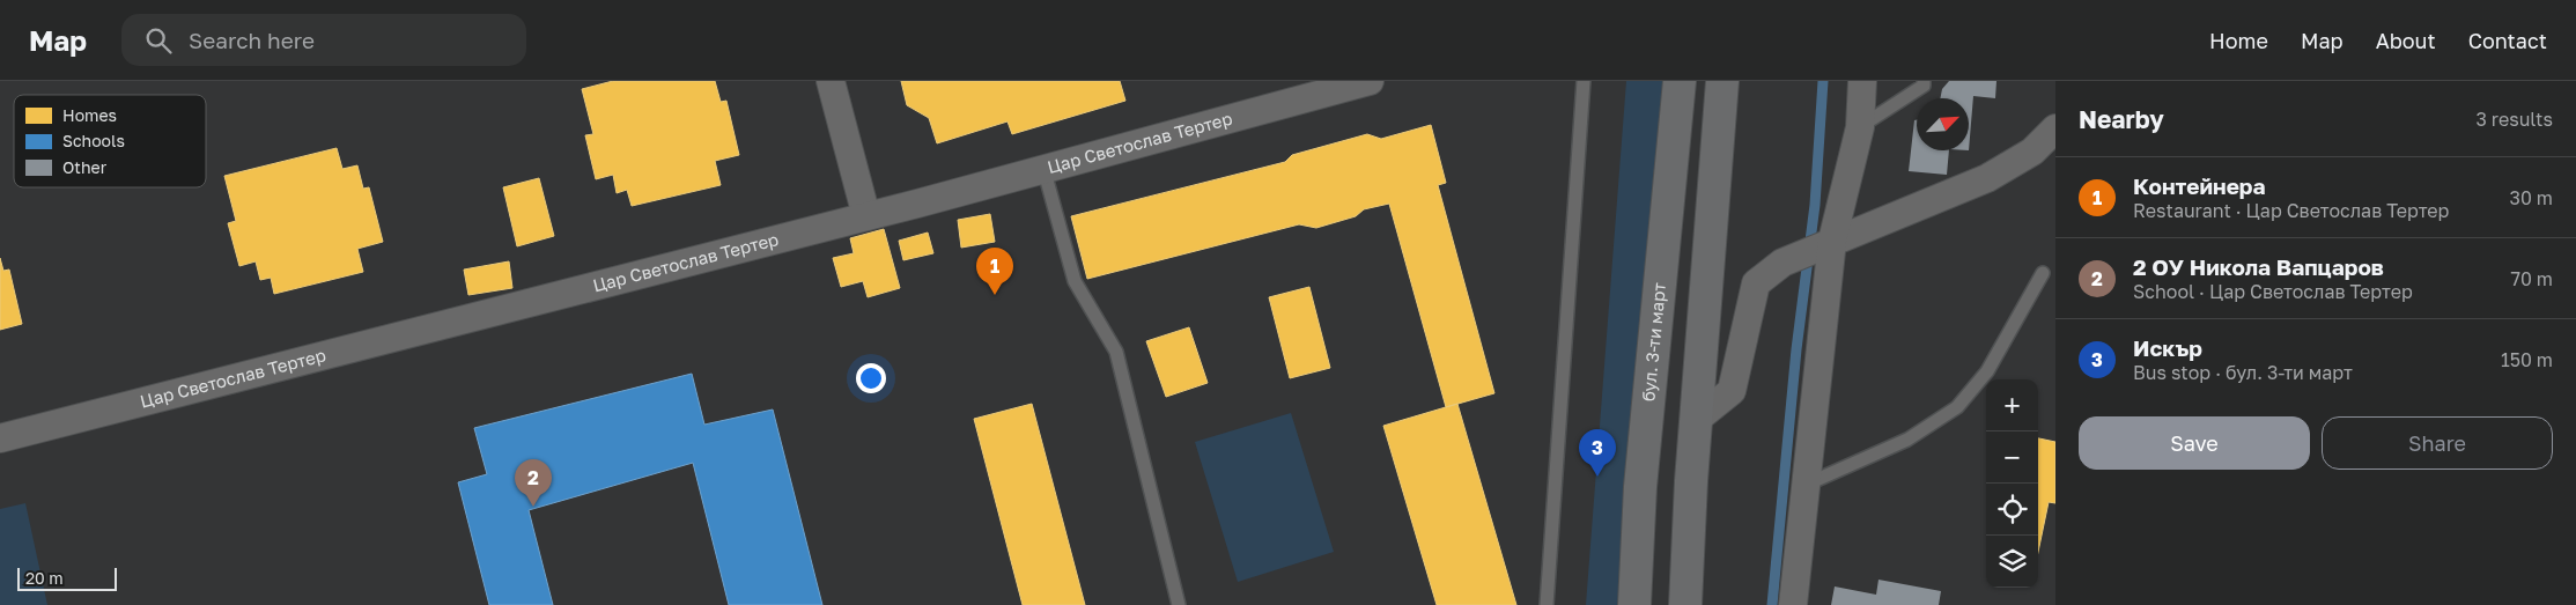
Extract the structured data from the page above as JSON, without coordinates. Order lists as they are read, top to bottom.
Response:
{
  "streets": {
    "street": ["Цар Светослав Тертер", "бул. 3-ти март"]
  },
  "legend": ["Homes", "Schools", "Other"],
  "scale_bar": "20 m",
  "north": "top right",
  "page": {
    "header": "Map",
    "search": "Search here",
    "nav": [
      "Home",
      "Map",
      "About",
      "Contact"
    ],
    "heading": ["Nearby", "3 results"],
    "list": [
      {
        "mark": "1",
        "name": "Контейнера",
        "note": "Restaurant · Цар Светослав Тертер",
        "value": "30 m"
      },
      {
        "mark": "2",
        "name": "2 ОУ Никола Вапцаров",
        "note": "School · Цар Светослав Тертер",
        "value": "70 m"
      },
      {
        "mark": "3",
        "name": "Искър",
        "note": "Bus stop · бул. 3-ти март",
        "value": "150 m"
      }
    ],
    "pins": ["1", "3", "2"],
    "map_buttons": ["+", "−"],
    "buttons": ["Save", "Share"],
    "scale": "20 m"
  }
}
